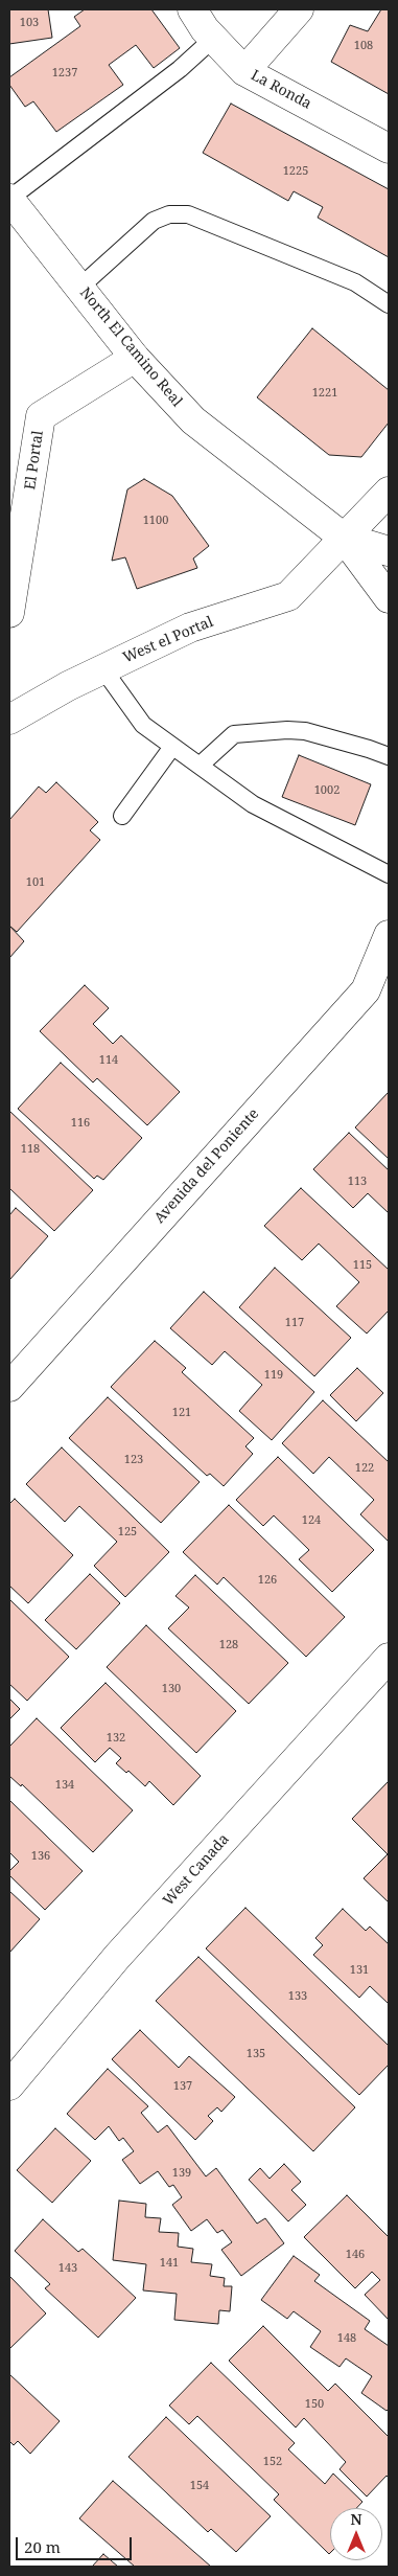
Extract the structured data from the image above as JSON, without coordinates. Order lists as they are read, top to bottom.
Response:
{
  "streets": {
    "street": [
      "La Ronda",
      "North El Camino Real",
      "El Portal",
      "West el Portal",
      "Avenida del Poniente",
      "West Canada"
    ]
  },
  "crossings": [
    ["North El Camino Real", "El Portal"],
    ["North El Camino Real", "West el Portal"]
  ],
  "house_numbers": [
    "103",
    "108",
    "1237",
    "1225",
    "1221",
    "1100",
    "1002",
    "101",
    "114",
    "116",
    "118",
    "113",
    "115",
    "117",
    "119",
    "121",
    "123",
    "122",
    "124",
    "125",
    "126",
    "128",
    "130",
    "132",
    "134",
    "136",
    "131",
    "133",
    "135",
    "137",
    "139",
    "146",
    "141",
    "143",
    "148",
    "150",
    "152",
    "154"
  ],
  "scale_bar": "20 m",
  "north": "top"
}
